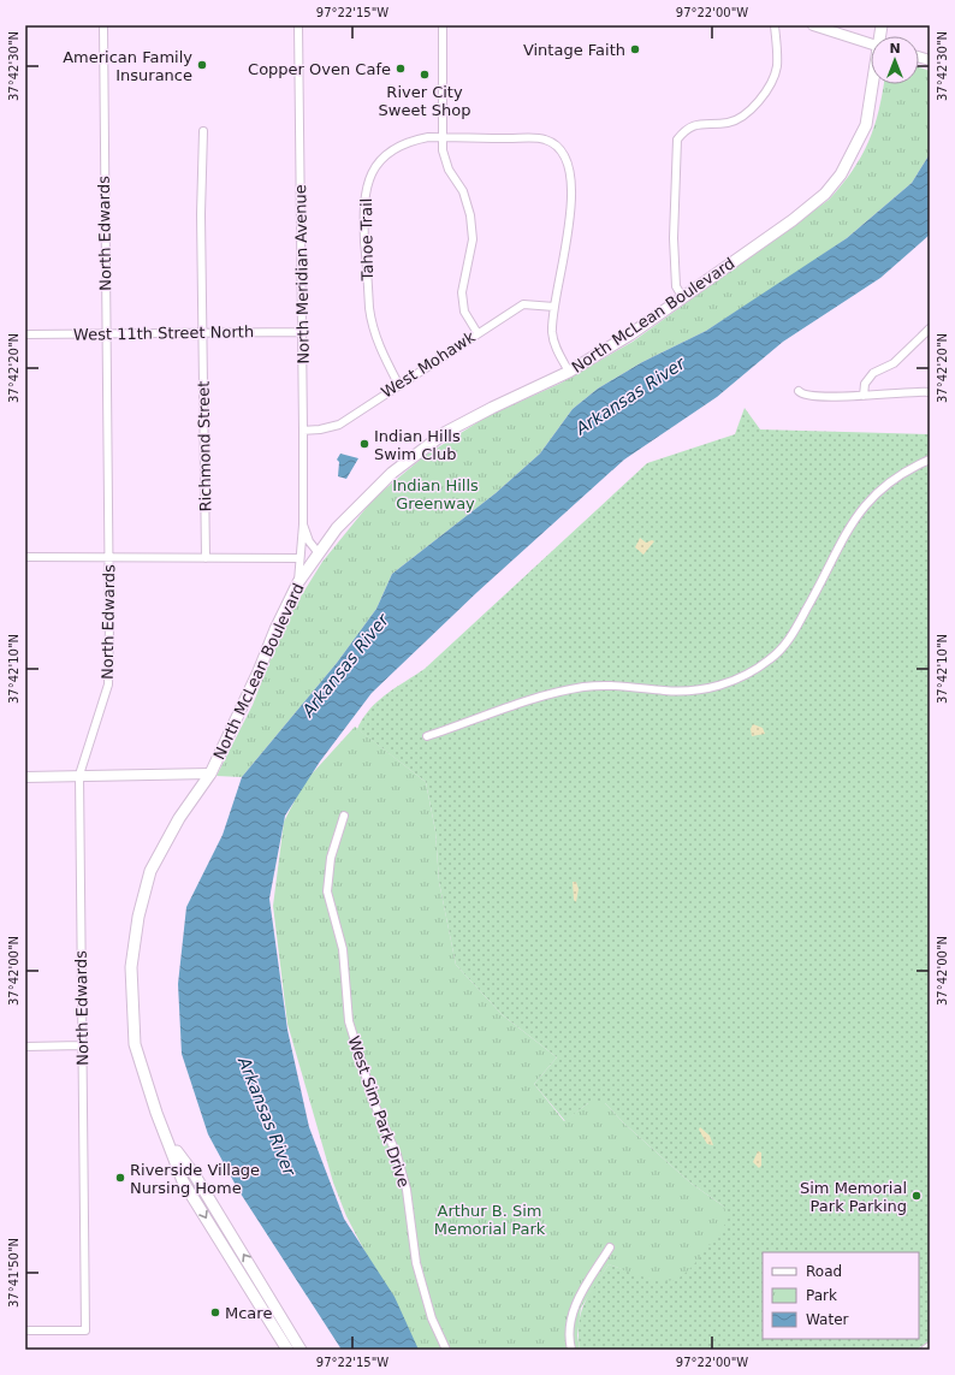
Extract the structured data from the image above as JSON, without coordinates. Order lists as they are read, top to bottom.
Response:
{
  "streets": {
    "main road": ["North McLean Boulevard"],
    "street": [
      "North Edwards",
      "Tahoe Trail",
      "North Meridian Avenue",
      "West 11th Street North",
      "West Mohawk",
      "Richmond Street",
      "West Sim Park Drive"
    ]
  },
  "crossings": [
    ["North Edwards", "West 11th Street North"],
    ["Tahoe Trail", "North McLean Boulevard"],
    ["Tahoe Trail", "West Mohawk"],
    ["North Meridian Avenue", "North McLean Boulevard"],
    ["North Meridian Avenue", "West 11th Street North"],
    ["North Meridian Avenue", "West Mohawk"],
    ["West 11th Street North", "Richmond Street"]
  ],
  "water": ["Arkansas River"],
  "parks": ["Indian Hills Greenway", "Arthur B. Sim Memorial Park"],
  "places": [
    "Vintage Faith",
    "American Family Insurance",
    "Copper Oven Cafe",
    "River City Sweet Shop",
    "Indian Hills Swim Club",
    "Riverside Village Nursing Home",
    "Sim Memorial Park Parking",
    "Mcare"
  ],
  "legend": ["Road", "Park", "Water"],
  "north": "top",
  "coordinates": [
    "97°22'15\"W",
    "97°22'00\"W",
    "37°42'30\"N",
    "37°42'20\"N",
    "37°42'10\"N",
    "37°42'00\"N",
    "37°41'50\"N"
  ]
}
